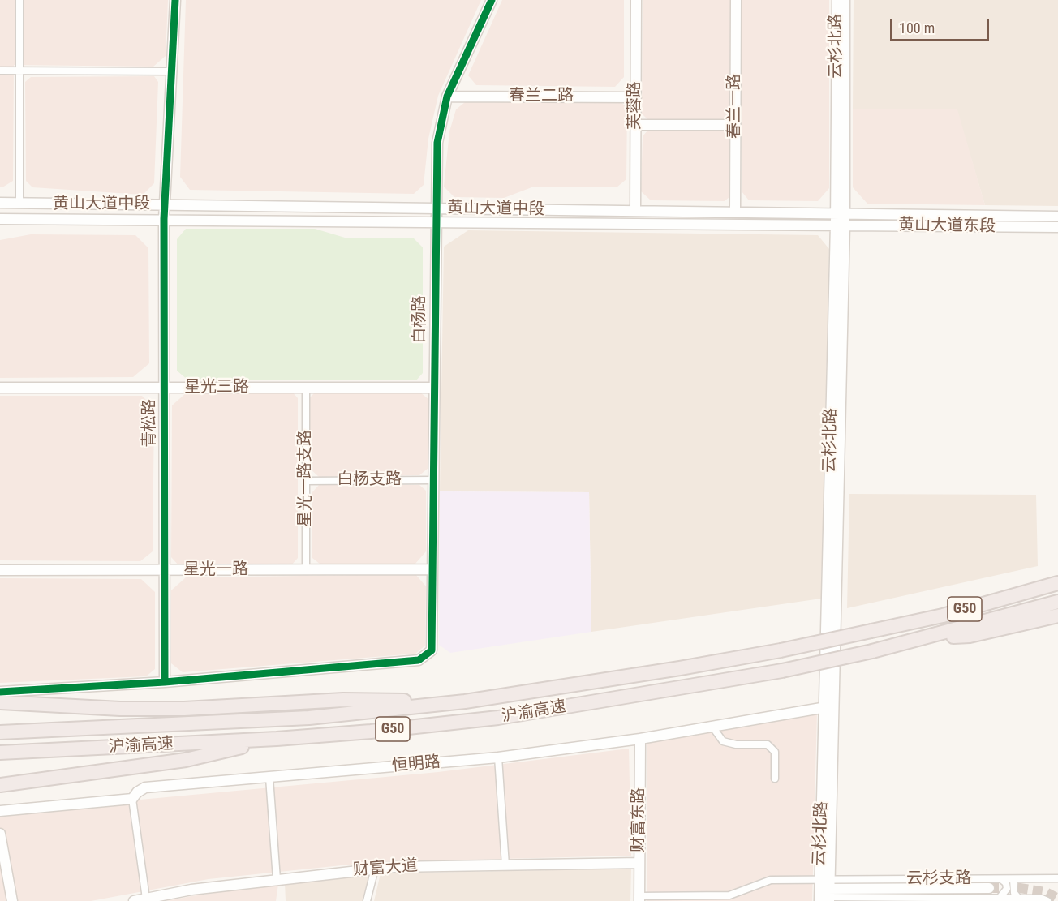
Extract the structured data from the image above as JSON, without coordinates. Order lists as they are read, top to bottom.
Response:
{
  "streets": {
    "highway": ["G50", "沪渝高速"],
    "street": [
      "云杉北路",
      "春兰二路",
      "芙蓉路",
      "春兰一路",
      "黄山大道中段",
      "黄山大道东段",
      "白杨路",
      "星光三路",
      "青松路",
      "星光一路支路",
      "白杨支路",
      "星光一路",
      "恒明路",
      "财富东路",
      "财富大道",
      "云杉支路"
    ]
  },
  "crossings": [
    ["云杉北路", "黄山大道中段"],
    ["云杉北路", "黄山大道东段"],
    ["云杉北路", "恒明路"],
    ["云杉北路", "云杉支路"],
    ["春兰二路", "芙蓉路"],
    ["春兰二路", "白杨路"],
    ["芙蓉路", "黄山大道中段"],
    ["春兰一路", "黄山大道中段"],
    ["黄山大道中段", "黄山大道东段"],
    ["黄山大道中段", "白杨路"],
    ["黄山大道中段", "青松路"],
    ["白杨路", "星光三路"],
    ["白杨路", "青松路"],
    ["白杨路", "白杨支路"],
    ["白杨路", "星光一路"],
    ["星光三路", "青松路"],
    ["星光三路", "星光一路支路"],
    ["青松路", "星光一路"],
    ["星光一路支路", "白杨支路"],
    ["星光一路支路", "星光一路"],
    ["恒明路", "财富东路"],
    ["财富东路", "财富大道"]
  ],
  "scale_bar": "100 m"
}
